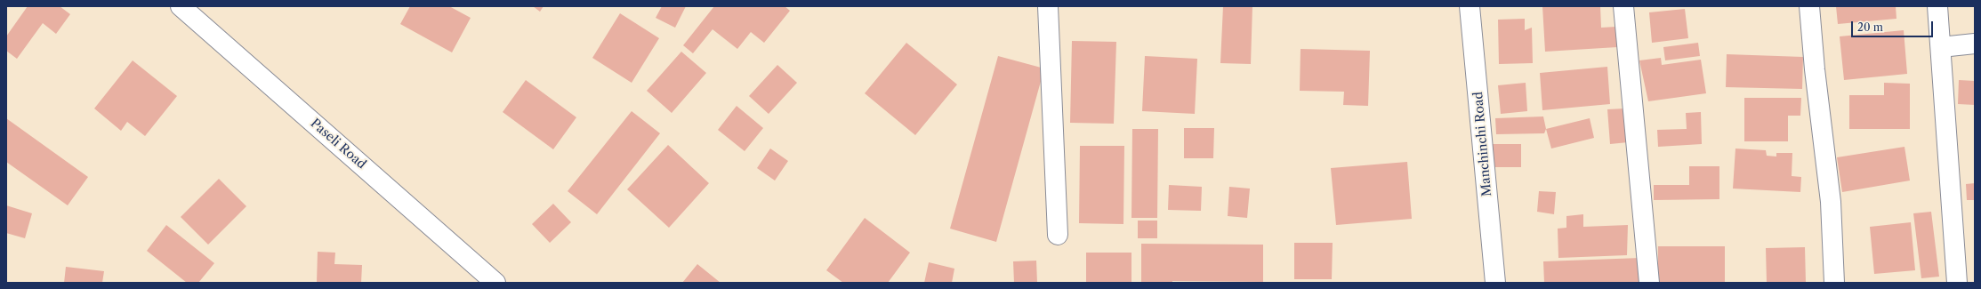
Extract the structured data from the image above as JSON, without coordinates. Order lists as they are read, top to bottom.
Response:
{
  "streets": {
    "street": ["Paseli Road", "Manchinchi Road"]
  },
  "scale_bar": "20 m"
}
